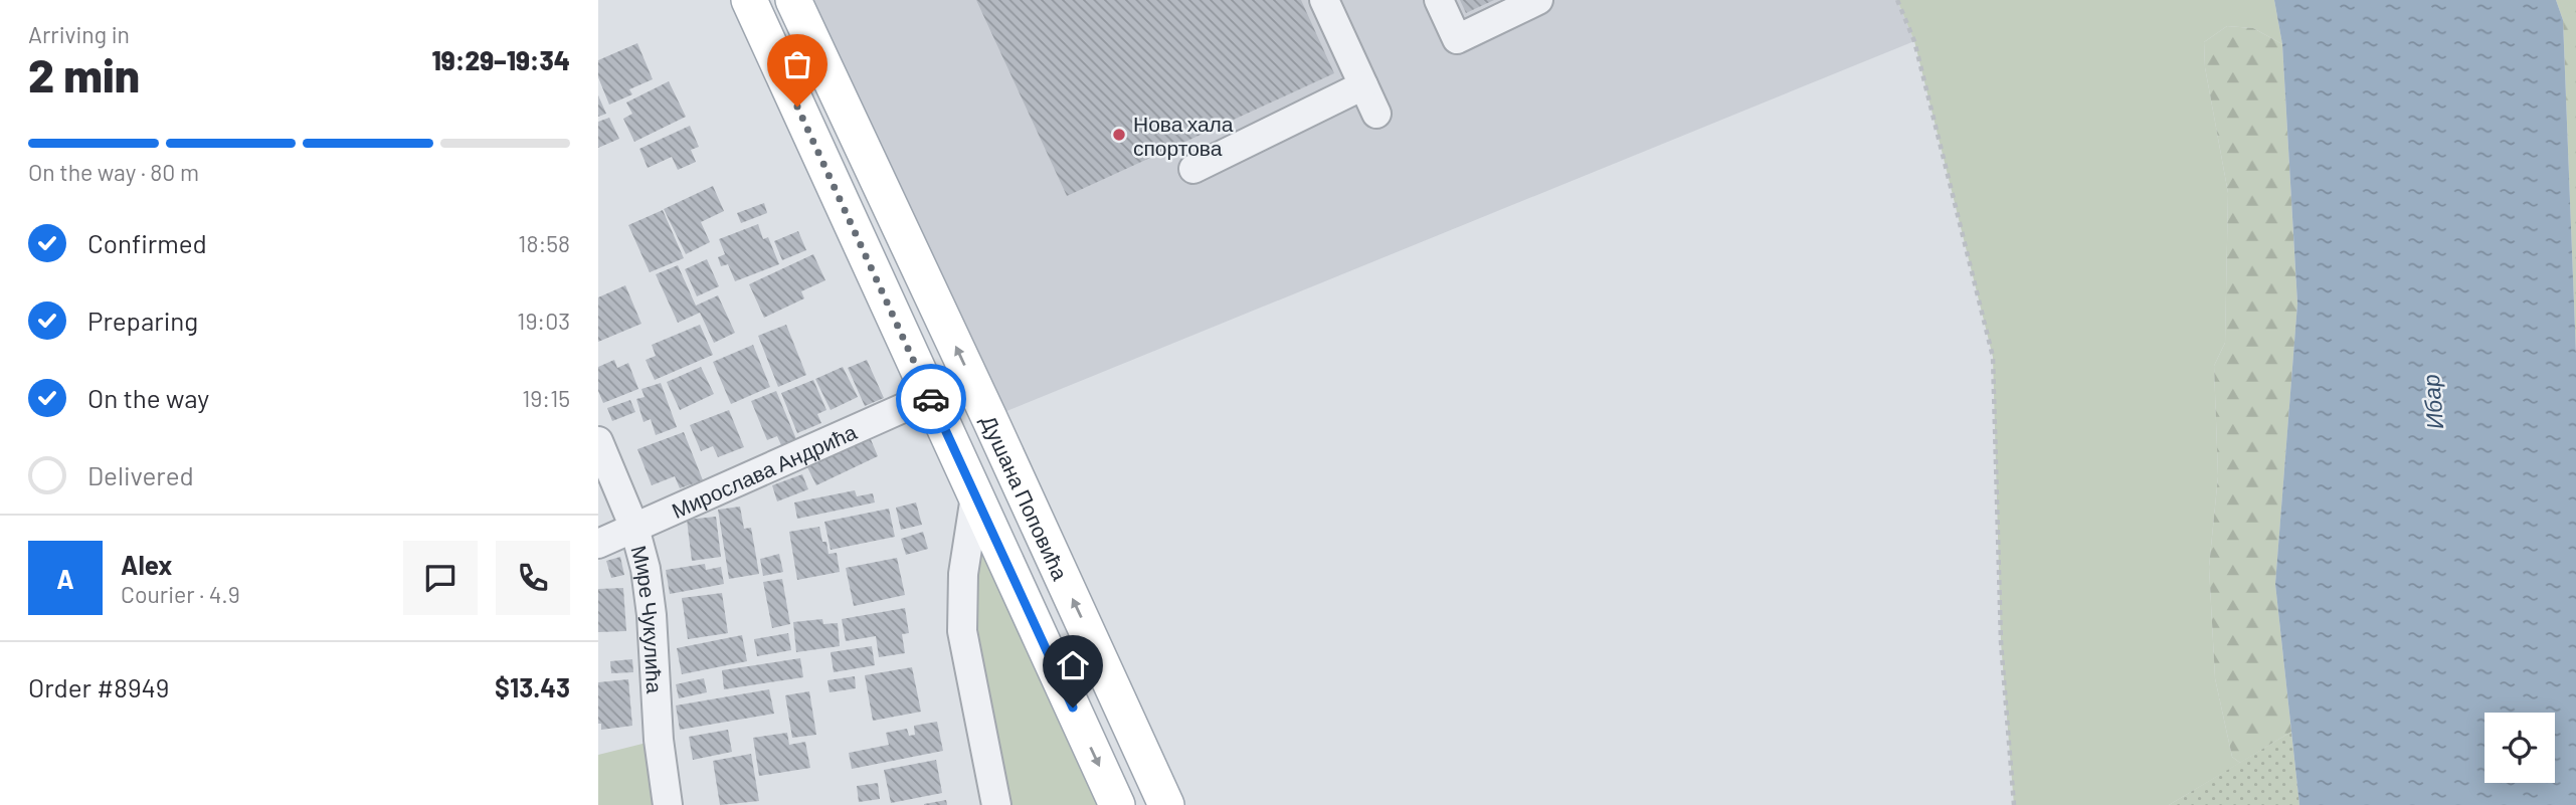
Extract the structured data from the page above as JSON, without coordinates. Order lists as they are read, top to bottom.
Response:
{
  "streets": {
    "main road": ["Душана Поповића"],
    "street": ["Мирослава Андрића", "Мире Чукулића"]
  },
  "crossings": [
    ["Мирослава Андрића", "Душана Поповића"],
    ["Мирослава Андрића", "Мире Чукулића"]
  ],
  "water": ["Ибар"],
  "places": ["Нова хала спортова"],
  "page": {
    "heading": ["2 min", "Arriving in", "19:29–19:34"],
    "panel": [
      "Alex",
      "Courier · 4.9",
      "Order #8949",
      "$13.43"
    ],
    "bar": "On the way · 80 m",
    "list": [
      ["Confirmed", "18:58"],
      ["Preparing", "19:03"],
      ["On the way", "19:15"],
      "Delivered"
    ],
    "round": "A"
  }
}
